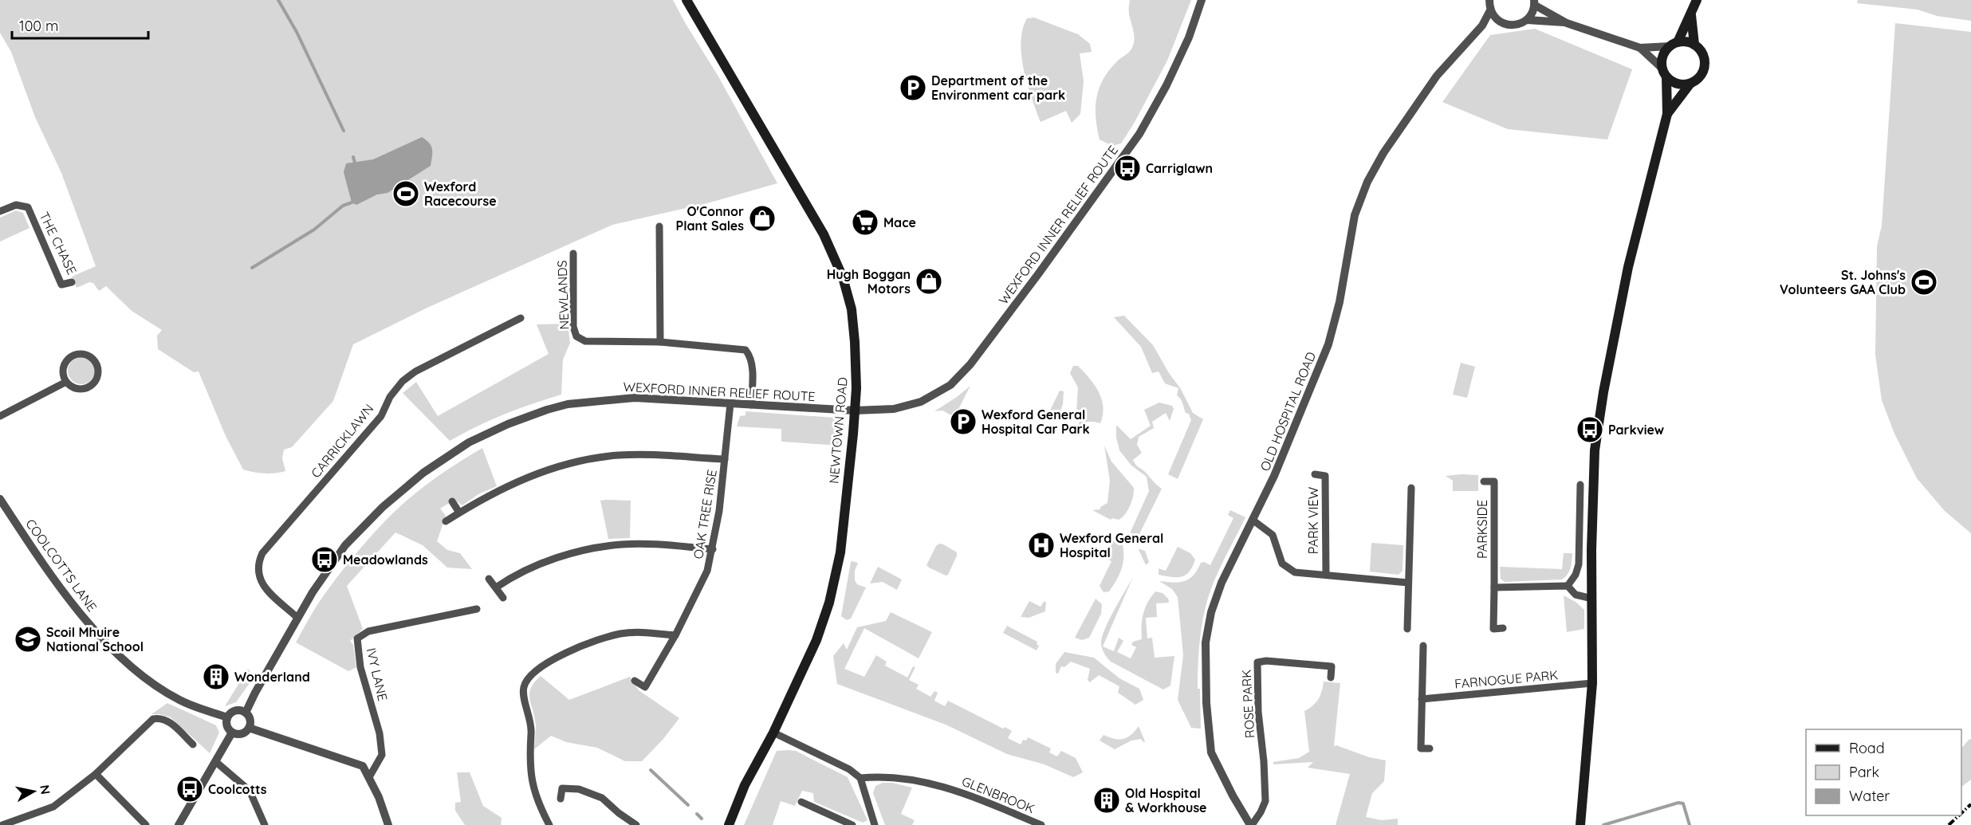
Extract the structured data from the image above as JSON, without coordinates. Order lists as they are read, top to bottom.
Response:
{
  "streets": {
    "main road": ["NEWTOWN ROAD"],
    "street": [
      "WEXFORD INNER RELIEF ROUTE",
      "THE CHASE",
      "NEWLANDS",
      "OLD HOSPITAL ROAD",
      "CARRICKLAWN",
      "OAK TREE RISE",
      "PARK VIEW",
      "PARKSIDE",
      "COOLCOTTS LANE",
      "IVY LANE",
      "FARNOGUE PARK",
      "ROSE PARK",
      "GLENBROOK"
    ]
  },
  "crossings": [
    ["WEXFORD INNER RELIEF ROUTE", "NEWLANDS"],
    ["WEXFORD INNER RELIEF ROUTE", "NEWTOWN ROAD"],
    ["WEXFORD INNER RELIEF ROUTE", "CARRICKLAWN"],
    ["WEXFORD INNER RELIEF ROUTE", "OAK TREE RISE"],
    ["WEXFORD INNER RELIEF ROUTE", "COOLCOTTS LANE"],
    ["OLD HOSPITAL ROAD", "PARK VIEW"],
    ["OLD HOSPITAL ROAD", "ROSE PARK"]
  ],
  "places": {
    "parking": ["Department of the Environment car park", "Wexford General Hospital Car Park"],
    "bus stop": [
      "Carriglawn",
      "Parkview",
      "Meadowlands",
      "Coolcotts"
    ],
    "sports": ["Wexford Racecourse", "St. Johns's Volunteers GAA Club"],
    "shop": ["O'Connor Plant Sales", "Hugh Boggan Motors"],
    "supermarket": ["Mace"],
    "hospital": ["Wexford General Hospital"],
    "school or university": ["Scoil Mhuire National School"],
    "building": ["Wonderland", "Old Hospital & Workhouse"]
  },
  "legend": ["Road", "Park", "Water"],
  "scale_bar": "100 m",
  "north": "right"
}
